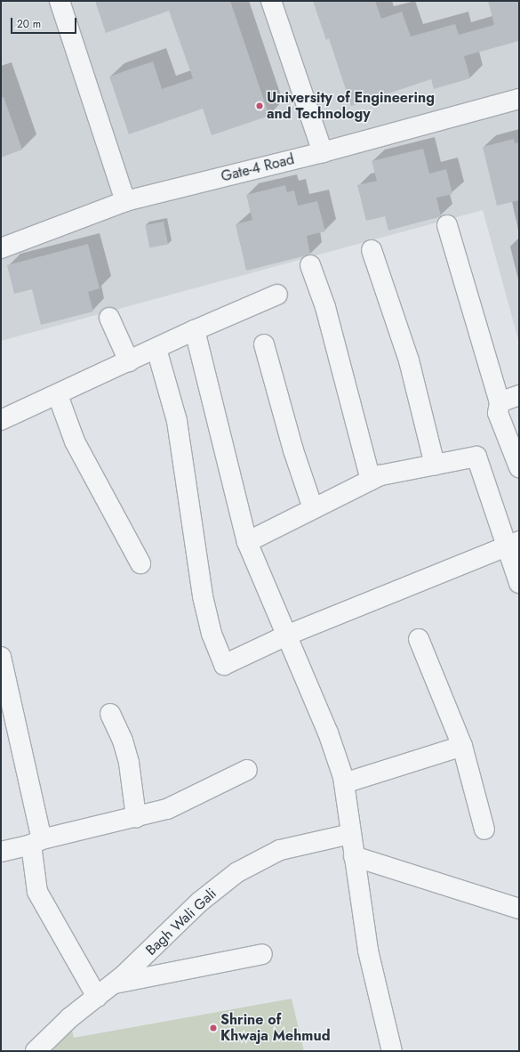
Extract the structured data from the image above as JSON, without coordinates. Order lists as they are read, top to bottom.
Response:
{
  "streets": {
    "street": ["Gate-4 Road", "Bagh Wali Gali"]
  },
  "places": ["University of Engineering and Technology", "Shrine of Khwaja Mehmud"],
  "scale_bar": "20 m"
}
